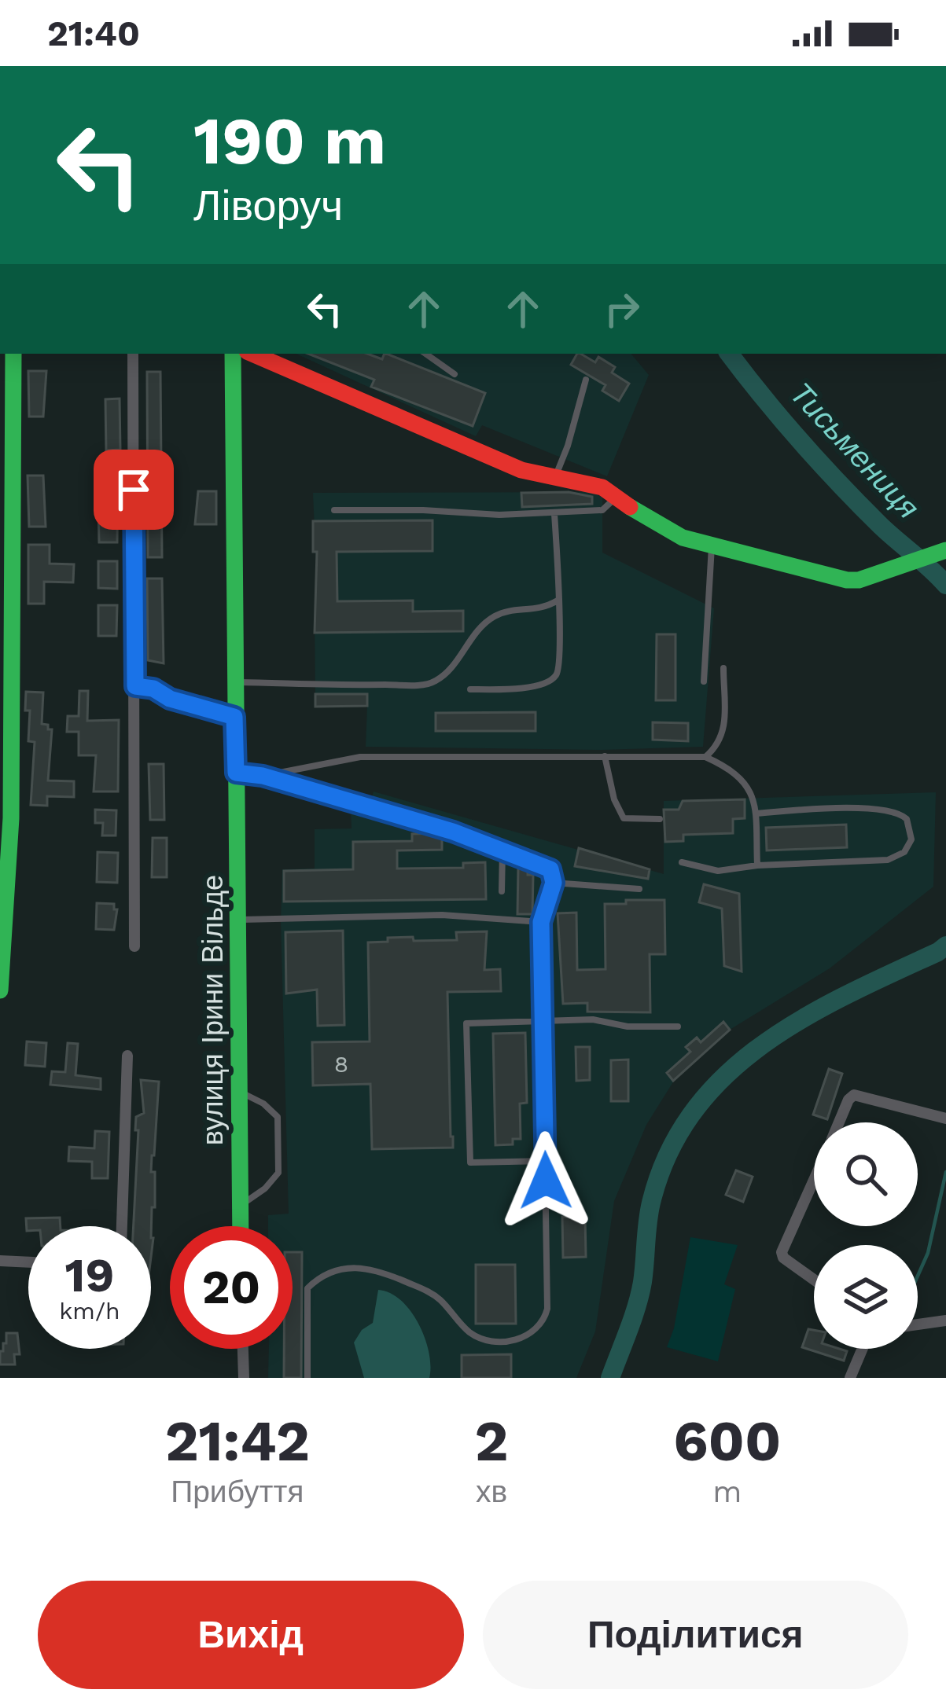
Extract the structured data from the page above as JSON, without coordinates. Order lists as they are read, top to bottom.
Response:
{
  "streets": {
    "street": ["вулиця Ірини Вільде"]
  },
  "water": ["Тисьмениця"],
  "house_numbers": ["8"],
  "page": {
    "status": "21:40",
    "turn": ["190 m", "Ліворуч"],
    "speed": "19 km/h",
    "limit": "20",
    "eta": [
      "21:42",
      "Прибуття",
      "2",
      "хв",
      "600",
      "m"
    ],
    "buttons": ["Вихід", "Поділитися"]
  }
}
